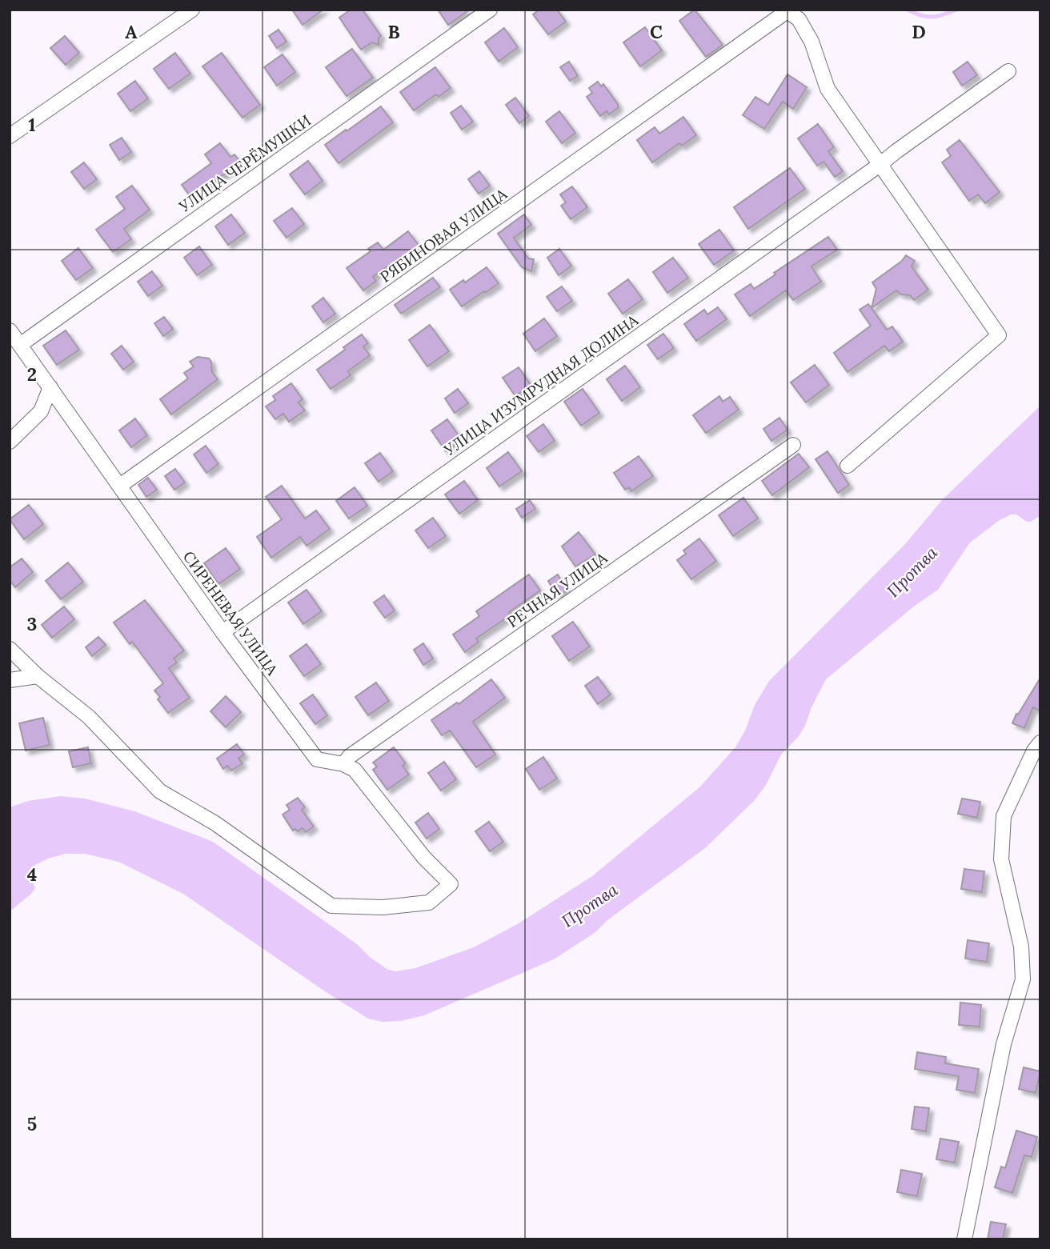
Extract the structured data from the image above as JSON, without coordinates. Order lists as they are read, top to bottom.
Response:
{
  "streets": {
    "street": [
      "УЛИЦА ЧЕРЁМУШКИ",
      "РЯБИНОВАЯ УЛИЦА",
      "УЛИЦА ИЗУМРУДНАЯ ДОЛИНА",
      "РЕЧНАЯ УЛИЦА",
      "СИРЕНЕВАЯ УЛИЦА"
    ]
  },
  "crossings": [
    ["УЛИЦА ЧЕРЁМУШКИ", "СИРЕНЕВАЯ УЛИЦА"],
    ["РЯБИНОВАЯ УЛИЦА", "СИРЕНЕВАЯ УЛИЦА"],
    ["УЛИЦА ИЗУМРУДНАЯ ДОЛИНА", "СИРЕНЕВАЯ УЛИЦА"],
    ["РЕЧНАЯ УЛИЦА", "СИРЕНЕВАЯ УЛИЦА"]
  ],
  "water": ["Протва"],
  "grid": {
    "columns": [
      "A",
      "B",
      "C",
      "D"
    ],
    "rows": [
      "1",
      "2",
      "3",
      "4",
      "5"
    ]
  }
}
